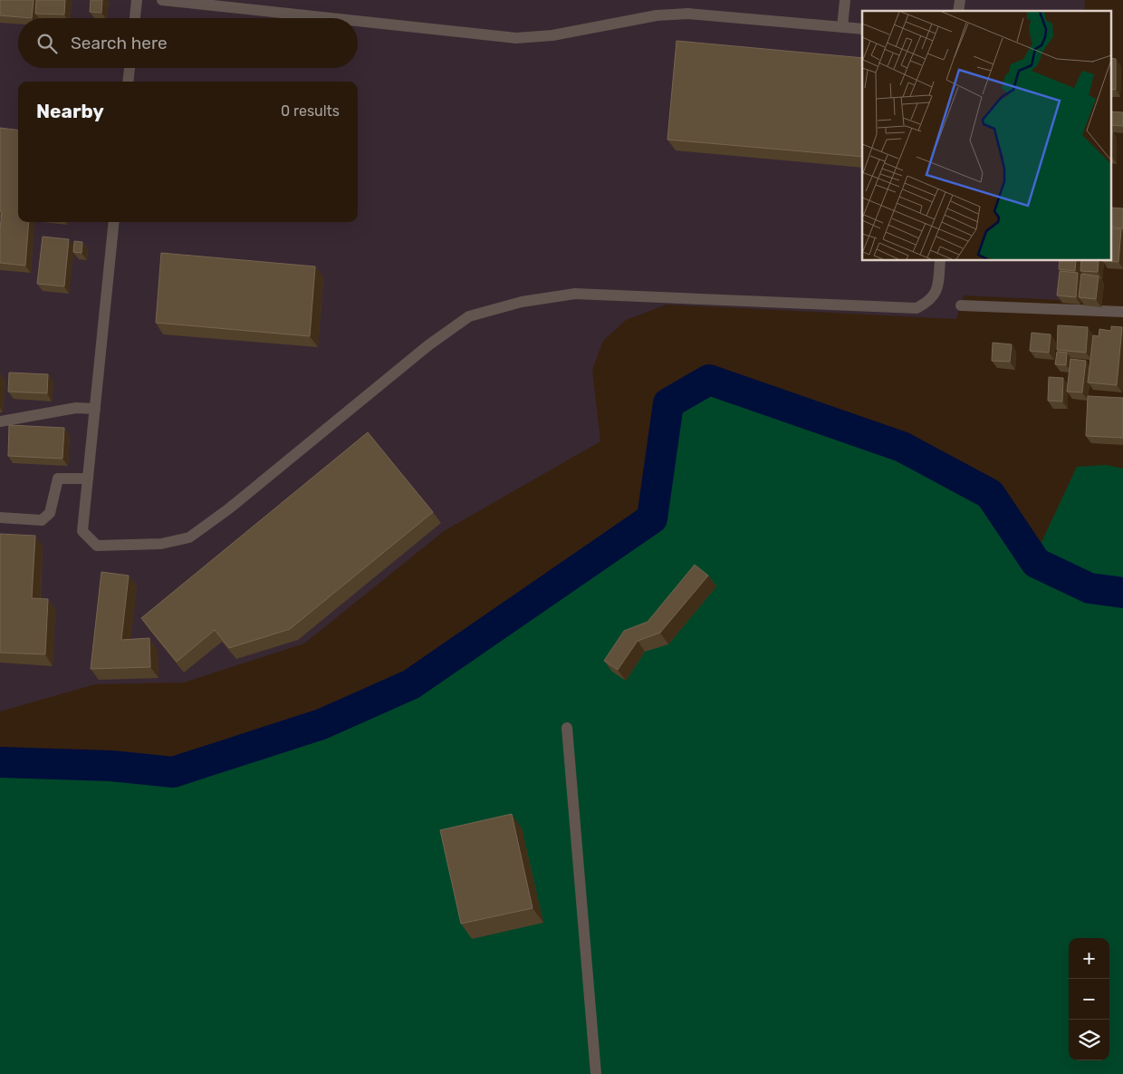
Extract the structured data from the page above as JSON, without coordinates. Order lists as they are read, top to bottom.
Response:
{
  "page": {
    "search": "Search here",
    "heading": ["Nearby", "0 results"],
    "map_buttons": ["+", "−"]
  }
}
